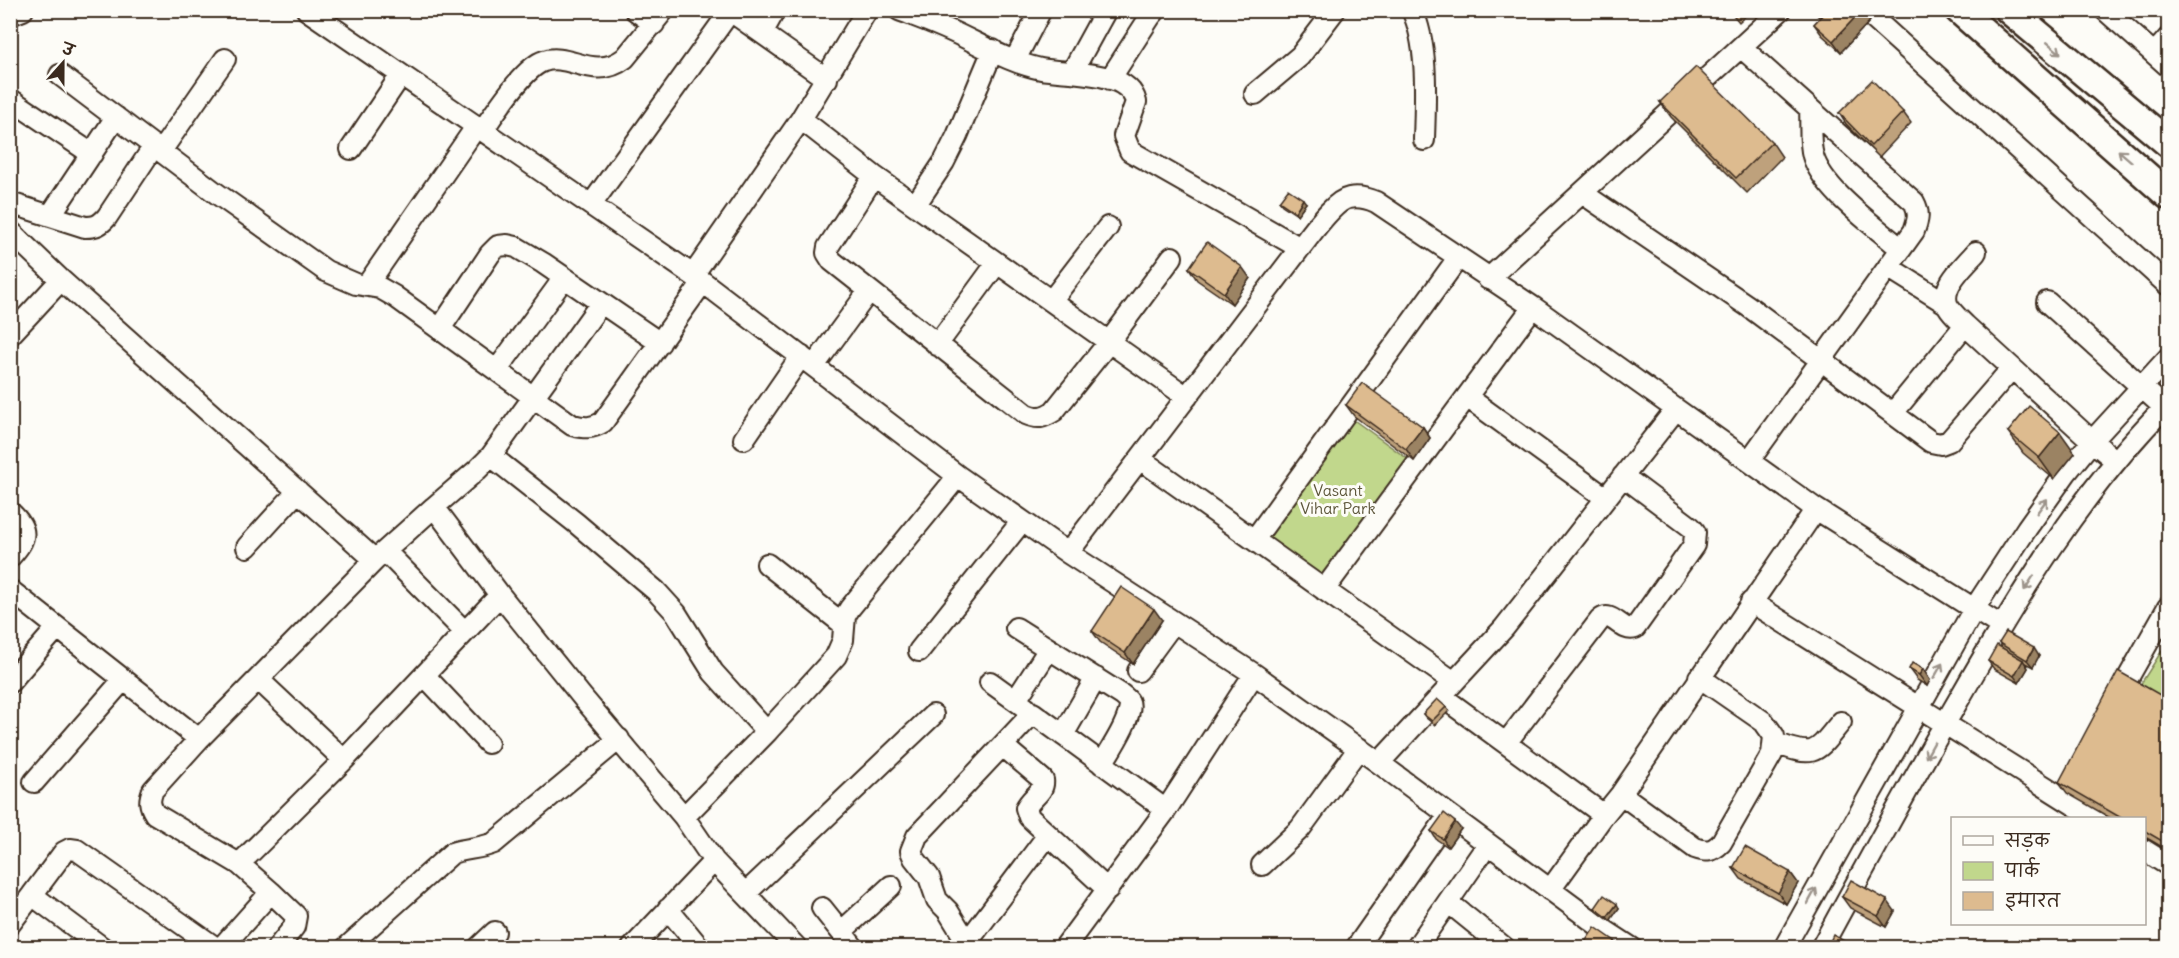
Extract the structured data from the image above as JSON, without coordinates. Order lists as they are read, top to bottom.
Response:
{
  "parks": ["Vasant Vihar Park"],
  "legend": ["सड़क", "पार्क", "इमारत"],
  "north": "top"
}
